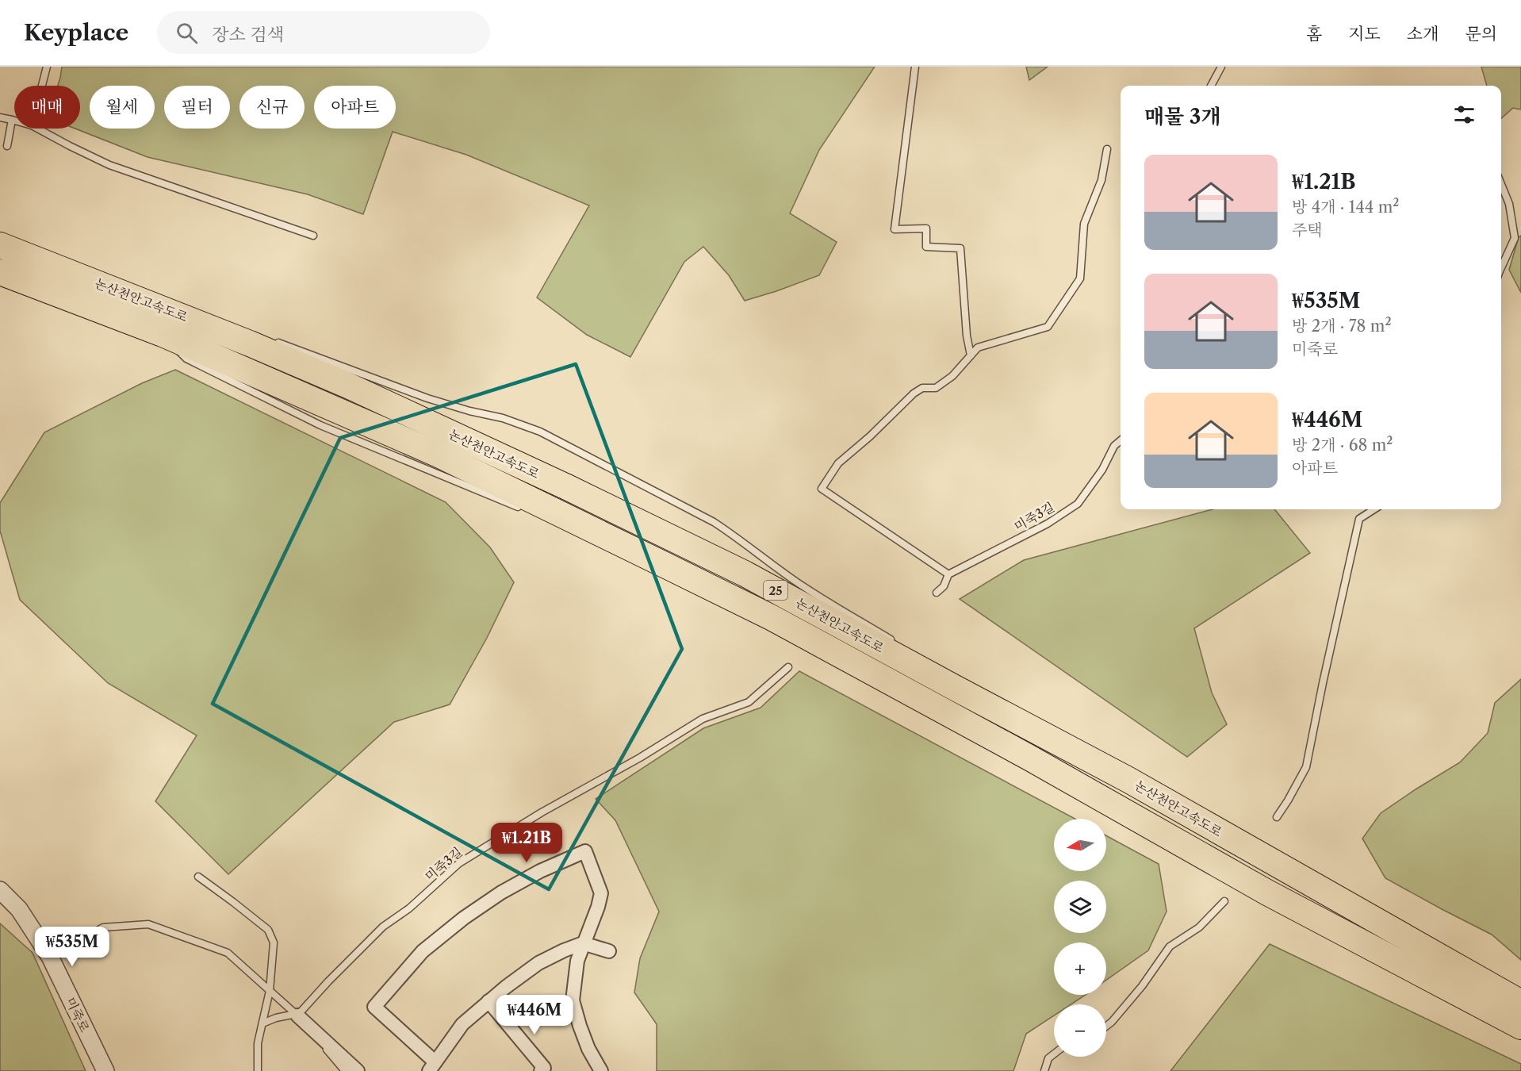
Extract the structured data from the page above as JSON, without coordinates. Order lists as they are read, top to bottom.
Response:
{
  "streets": {
    "highway": ["논산천안고속도로", "25"],
    "street": ["미죽로"],
    "lane": ["미죽3길"]
  },
  "north": "left",
  "page": {
    "header": "Keyplace",
    "search": "장소 검색",
    "nav": [
      "홈",
      "지도",
      "소개",
      "문의"
    ],
    "chip": [
      "매매",
      "월세",
      "필터",
      "신규",
      "아파트"
    ],
    "heading": "매물 3개",
    "list": [
      {
        "name": "₩1.21B",
        "note": "방 4개 · 144 m² · 주택"
      },
      {
        "name": "₩535M",
        "note": "방 2개 · 78 m² · 미죽로"
      },
      {
        "name": "₩446M",
        "note": "방 2개 · 68 m² · 아파트"
      }
    ],
    "map_buttons": ["+", "−"],
    "price": ["₩1.21B", "₩535M", "₩446M"]
  }
}
